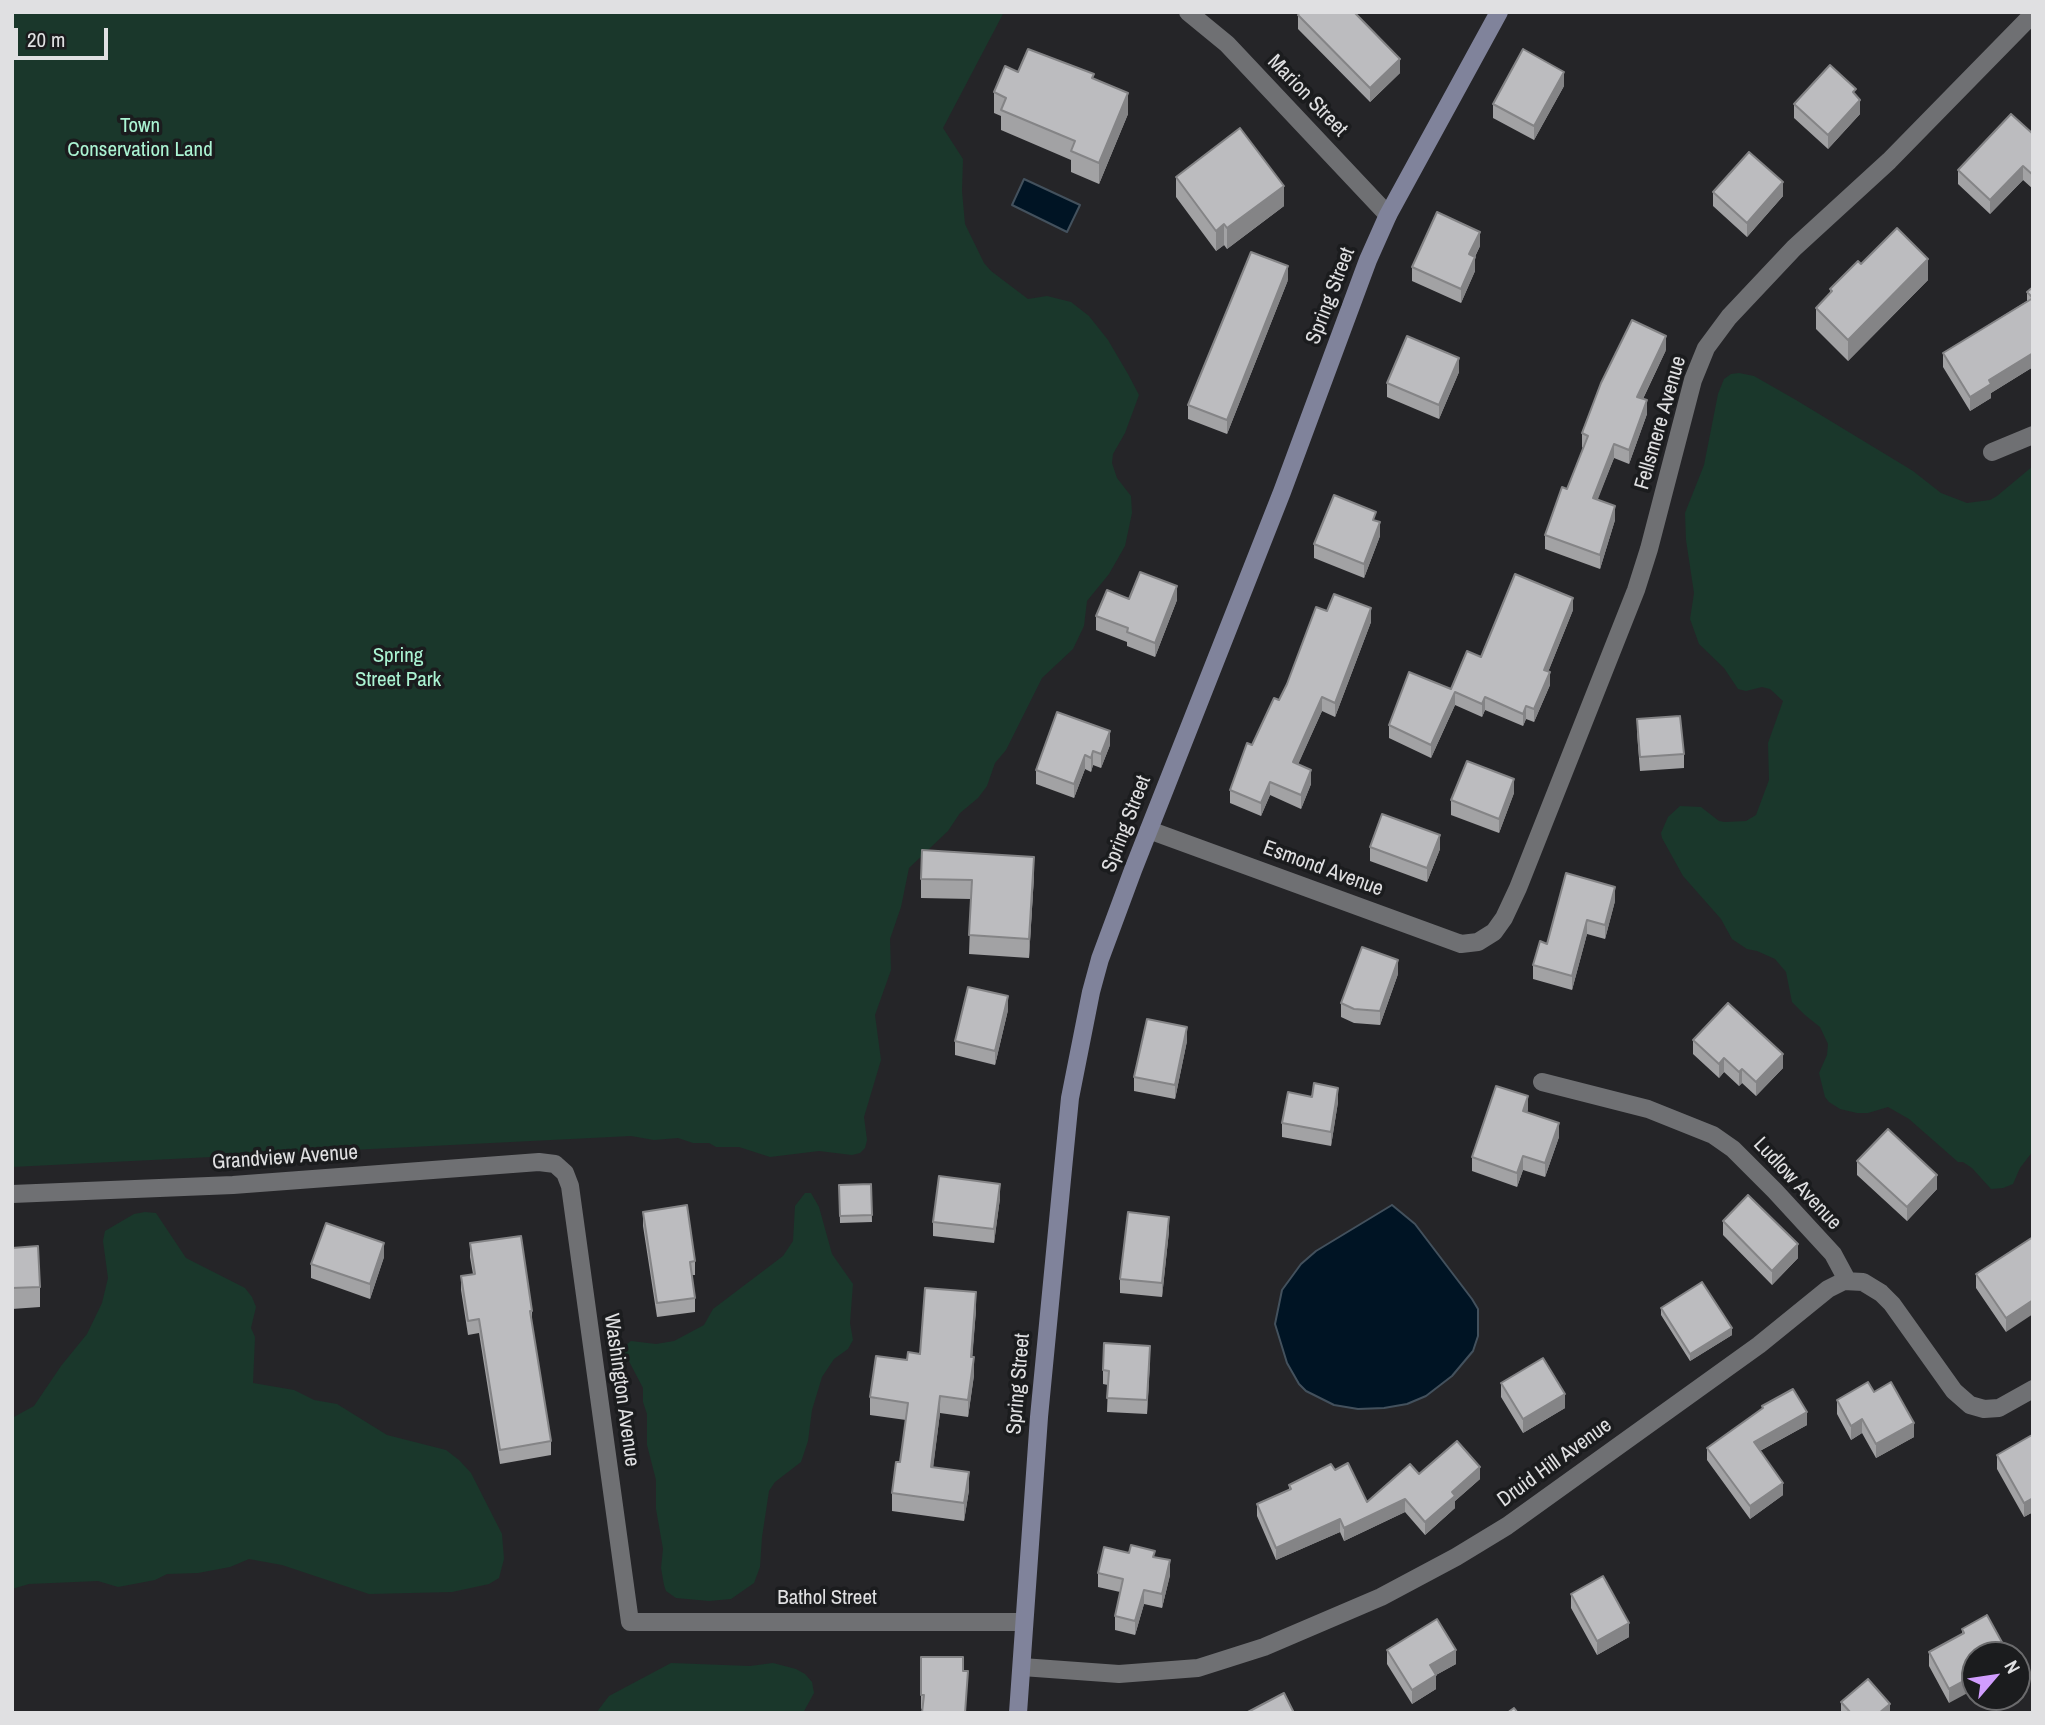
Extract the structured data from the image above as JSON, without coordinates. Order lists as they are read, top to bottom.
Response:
{
  "streets": {
    "street": [
      "Marion Street",
      "Spring Street",
      "Fellsmere Avenue",
      "Esmond Avenue",
      "Grandview Avenue",
      "Ludlow Avenue",
      "Washington Avenue",
      "Druid Hill Avenue",
      "Bathol Street"
    ]
  },
  "crossings": [
    ["Marion Street", "Spring Street"],
    ["Spring Street", "Esmond Avenue"],
    ["Spring Street", "Druid Hill Avenue"],
    ["Spring Street", "Bathol Street"],
    ["Fellsmere Avenue", "Esmond Avenue"],
    ["Grandview Avenue", "Washington Avenue"],
    ["Ludlow Avenue", "Druid Hill Avenue"],
    ["Washington Avenue", "Bathol Street"]
  ],
  "parks": ["Town Conservation Land", "Spring Street Park"],
  "scale_bar": "20 m",
  "north": "top right"
}
